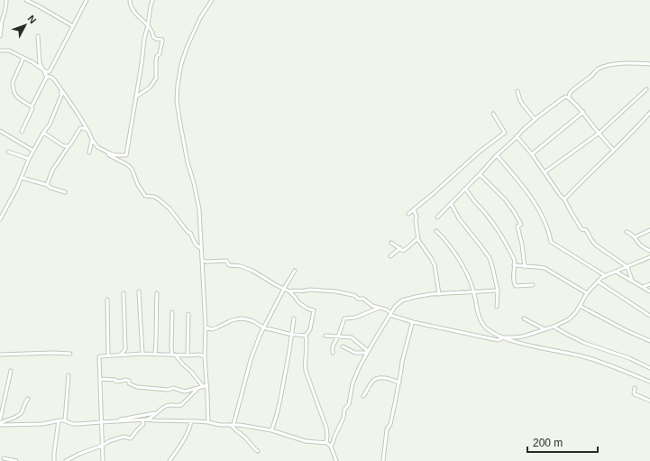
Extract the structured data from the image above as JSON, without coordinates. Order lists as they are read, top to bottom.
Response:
{
  "scale_bar": "200 m",
  "north": "top right"
}
